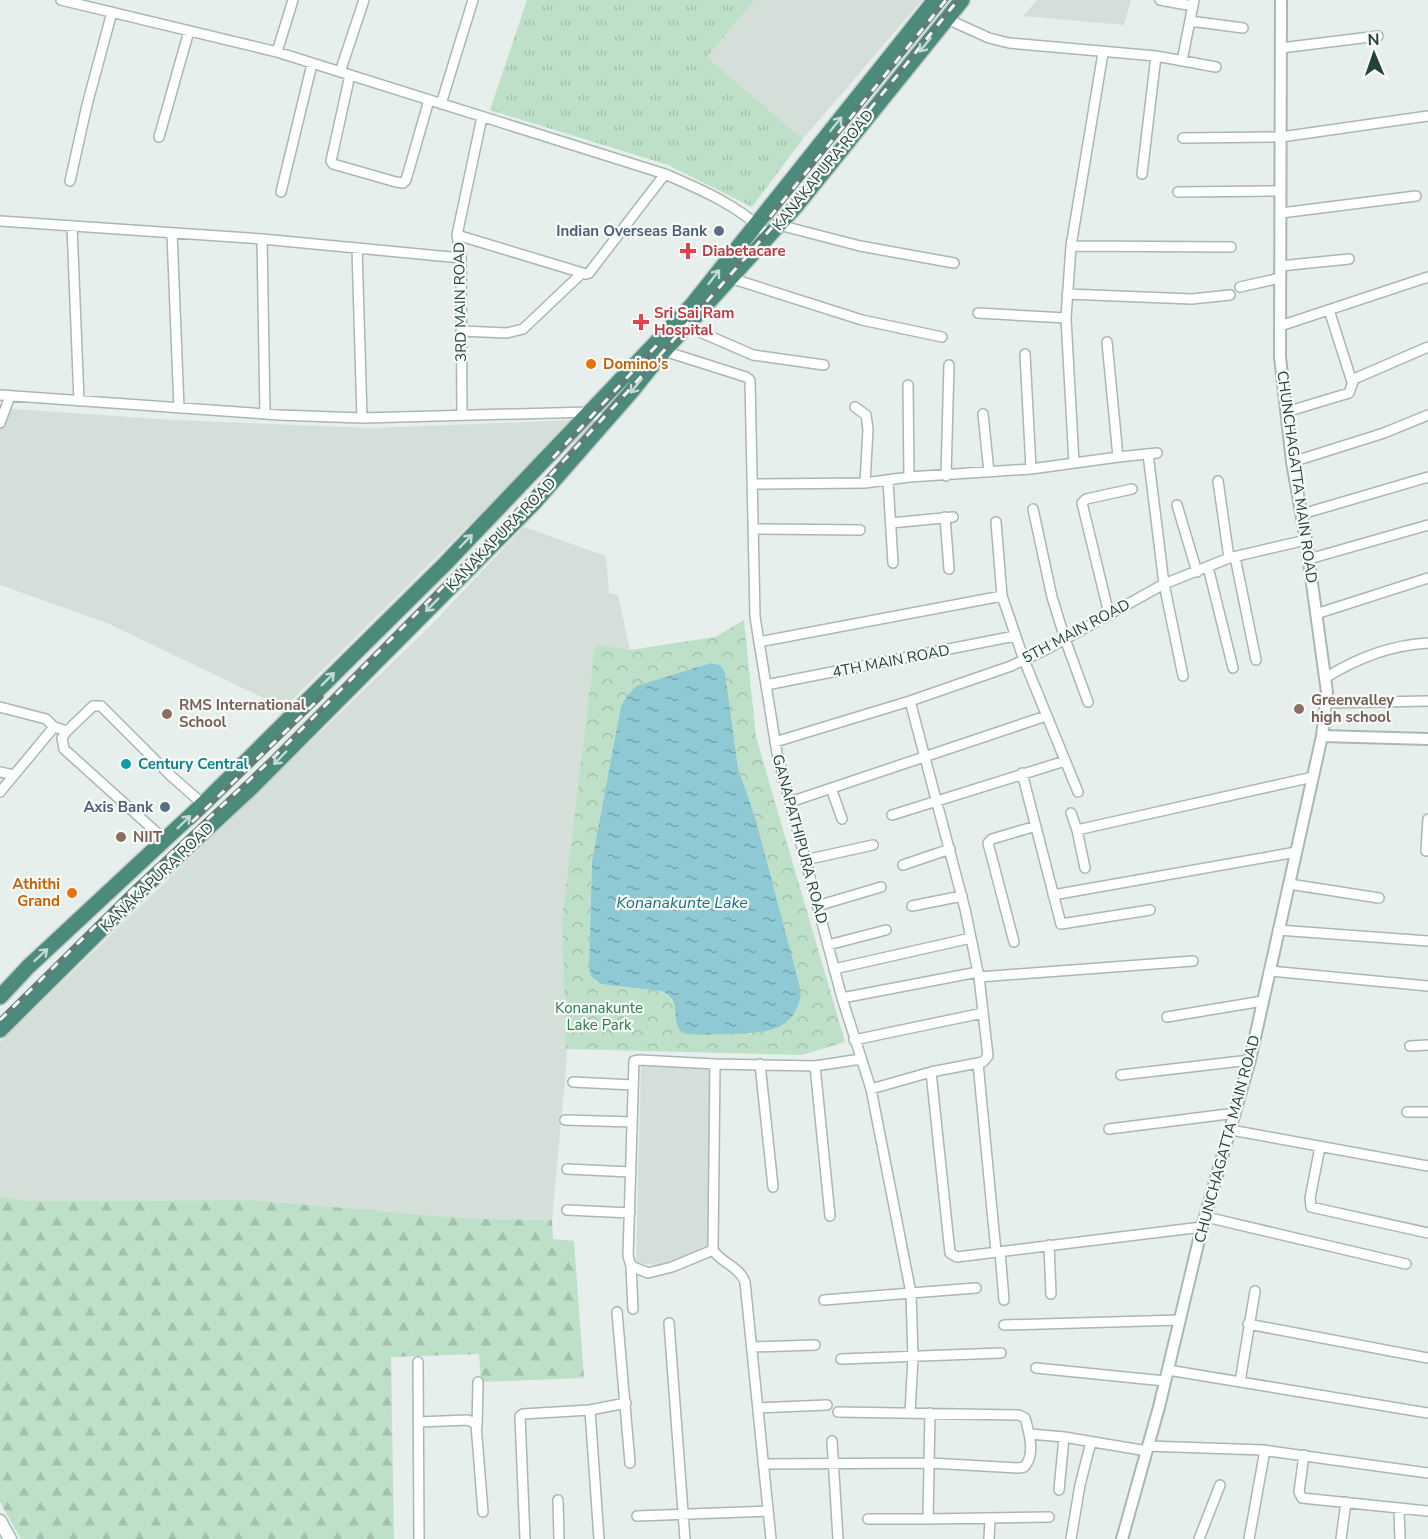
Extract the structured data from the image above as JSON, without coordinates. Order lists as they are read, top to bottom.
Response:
{
  "streets": {
    "highway": ["KANAKAPURA ROAD"],
    "street": [
      "3RD MAIN ROAD",
      "CHUNCHAGATTA MAIN ROAD",
      "5TH MAIN ROAD",
      "4TH MAIN ROAD",
      "GANAPATHIPURA ROAD"
    ]
  },
  "crossings": [
    ["KANAKAPURA ROAD", "GANAPATHIPURA ROAD"],
    ["CHUNCHAGATTA MAIN ROAD", "5TH MAIN ROAD"],
    ["5TH MAIN ROAD", "GANAPATHIPURA ROAD"],
    ["4TH MAIN ROAD", "GANAPATHIPURA ROAD"]
  ],
  "water": ["Konanakunte Lake"],
  "parks": ["Konanakunte Lake Park"],
  "places": {
    "other": [
      "Indian Overseas Bank",
      "Domino's",
      "Greenvalley high school",
      "RMS International School",
      "Century Central",
      "Axis Bank",
      "NIIT",
      "Athithi Grand"
    ],
    "health": ["Diabetacare", "Sri Sai Ram Hospital"]
  },
  "north": "top"
}
